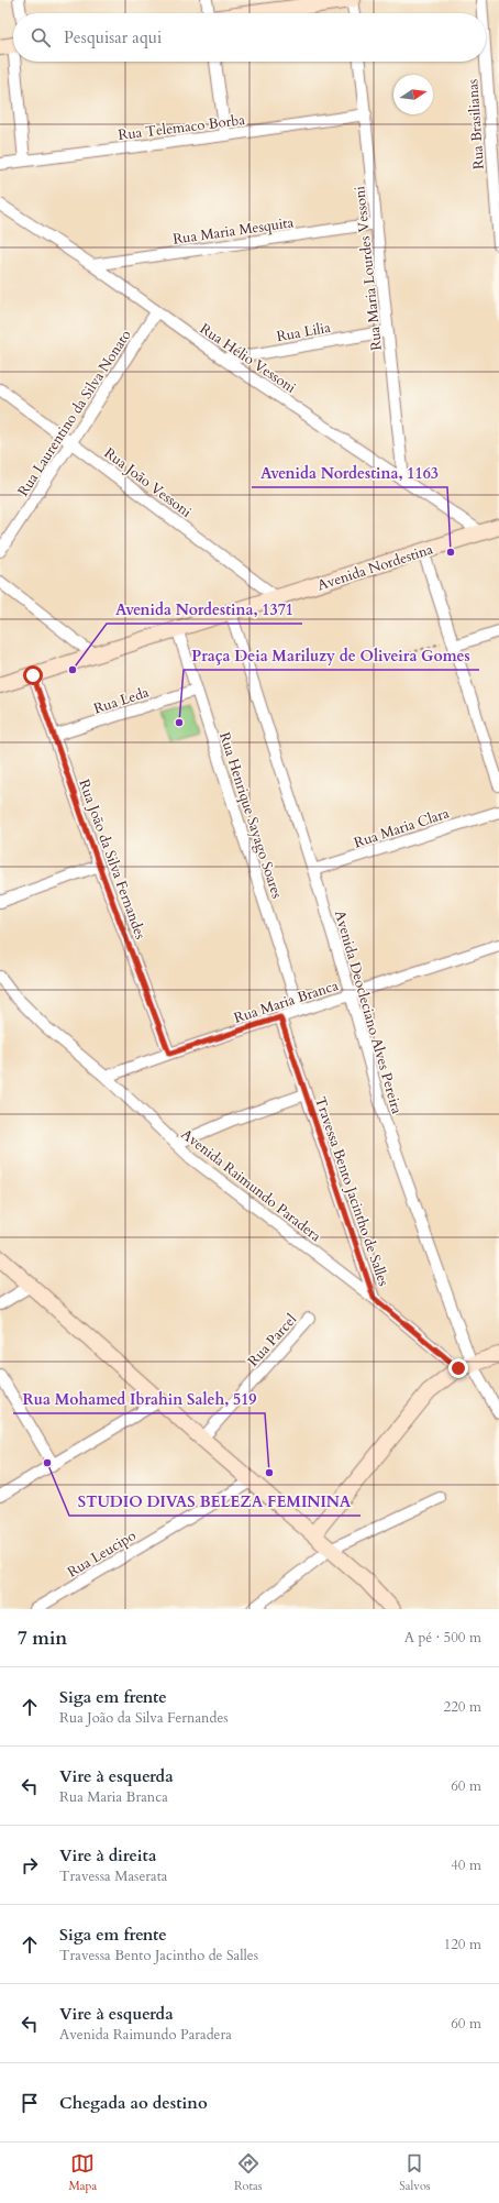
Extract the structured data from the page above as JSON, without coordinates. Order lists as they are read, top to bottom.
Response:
{
  "streets": {
    "street": [
      "Rua Brasilianas",
      "Rua Telemaco Borba",
      "Rua Maria Mesquita",
      "Rua Maria Lourdes Vessoni",
      "Rua Lilia",
      "Rua Hélio Vessoni",
      "Rua Laurentino da Silva Nonato",
      "Rua João Vessoni",
      "Avenida Nordestina",
      "Rua Leda",
      "Rua Henrique Sayago Soares",
      "Rua Maria Clara",
      "Rua João da Silva Fernandes",
      "Rua Maria Branca",
      "Avenida Deocleciano Alves Pereira",
      "Avenida Raimundo Paradera",
      "Travessa Bento Jacintho de Salles",
      "Rua Parcel",
      "Rua Leucipo"
    ]
  },
  "crossings": [
    ["Rua Telemaco Borba", "Rua Maria Lourdes Vessoni"],
    ["Rua Maria Mesquita", "Rua Maria Lourdes Vessoni"],
    ["Rua Maria Mesquita", "Rua Hélio Vessoni"],
    ["Rua Maria Lourdes Vessoni", "Rua Lilia"],
    ["Rua Maria Lourdes Vessoni", "Rua Hélio Vessoni"],
    ["Rua Lilia", "Rua Hélio Vessoni"],
    ["Rua Hélio Vessoni", "Rua Laurentino da Silva Nonato"],
    ["Rua Hélio Vessoni", "Avenida Nordestina"],
    ["Rua Laurentino da Silva Nonato", "Rua João Vessoni"],
    ["Rua João Vessoni", "Avenida Nordestina"],
    ["Avenida Nordestina", "Rua Henrique Sayago Soares"],
    ["Avenida Nordestina", "Rua João da Silva Fernandes"],
    ["Avenida Nordestina", "Avenida Deocleciano Alves Pereira"],
    ["Rua Leda", "Rua Henrique Sayago Soares"],
    ["Rua Leda", "Rua João da Silva Fernandes"],
    ["Rua Henrique Sayago Soares", "Rua Maria Branca"],
    ["Rua Maria Clara", "Avenida Deocleciano Alves Pereira"],
    ["Rua João da Silva Fernandes", "Rua Maria Branca"],
    ["Rua Maria Branca", "Avenida Deocleciano Alves Pereira"],
    ["Rua Maria Branca", "Avenida Raimundo Paradera"],
    ["Rua Maria Branca", "Travessa Bento Jacintho de Salles"],
    ["Avenida Deocleciano Alves Pereira", "Avenida Raimundo Paradera"],
    ["Avenida Raimundo Paradera", "Travessa Bento Jacintho de Salles"]
  ],
  "places": [
    "Avenida Nordestina, 1163",
    "Avenida Nordestina, 1371",
    "Praça Deia Mariluzy de Oliveira Gomes",
    "STUDIO DIVAS BELEZA FEMININA",
    "Rua Mohamed Ibrahin Saleh, 519"
  ],
  "north": "right",
  "page": {
    "search": "Pesquisar aqui",
    "heading": ["7 min", "A pé · 500 m"],
    "list": [
      ["Siga em frente", "Rua João da Silva Fernandes", "220 m"],
      ["Vire à esquerda", "Rua Maria Branca", "60 m"],
      ["Vire à direita", "Travessa Maserata", "40 m"],
      ["Siga em frente", "Travessa Bento Jacintho de Salles", "120 m"],
      ["Vire à esquerda", "Avenida Raimundo Paradera", "60 m"],
      "Chegada ao destino"
    ],
    "nav": ["Mapa", "Rotas", "Salvos"]
  }
}
